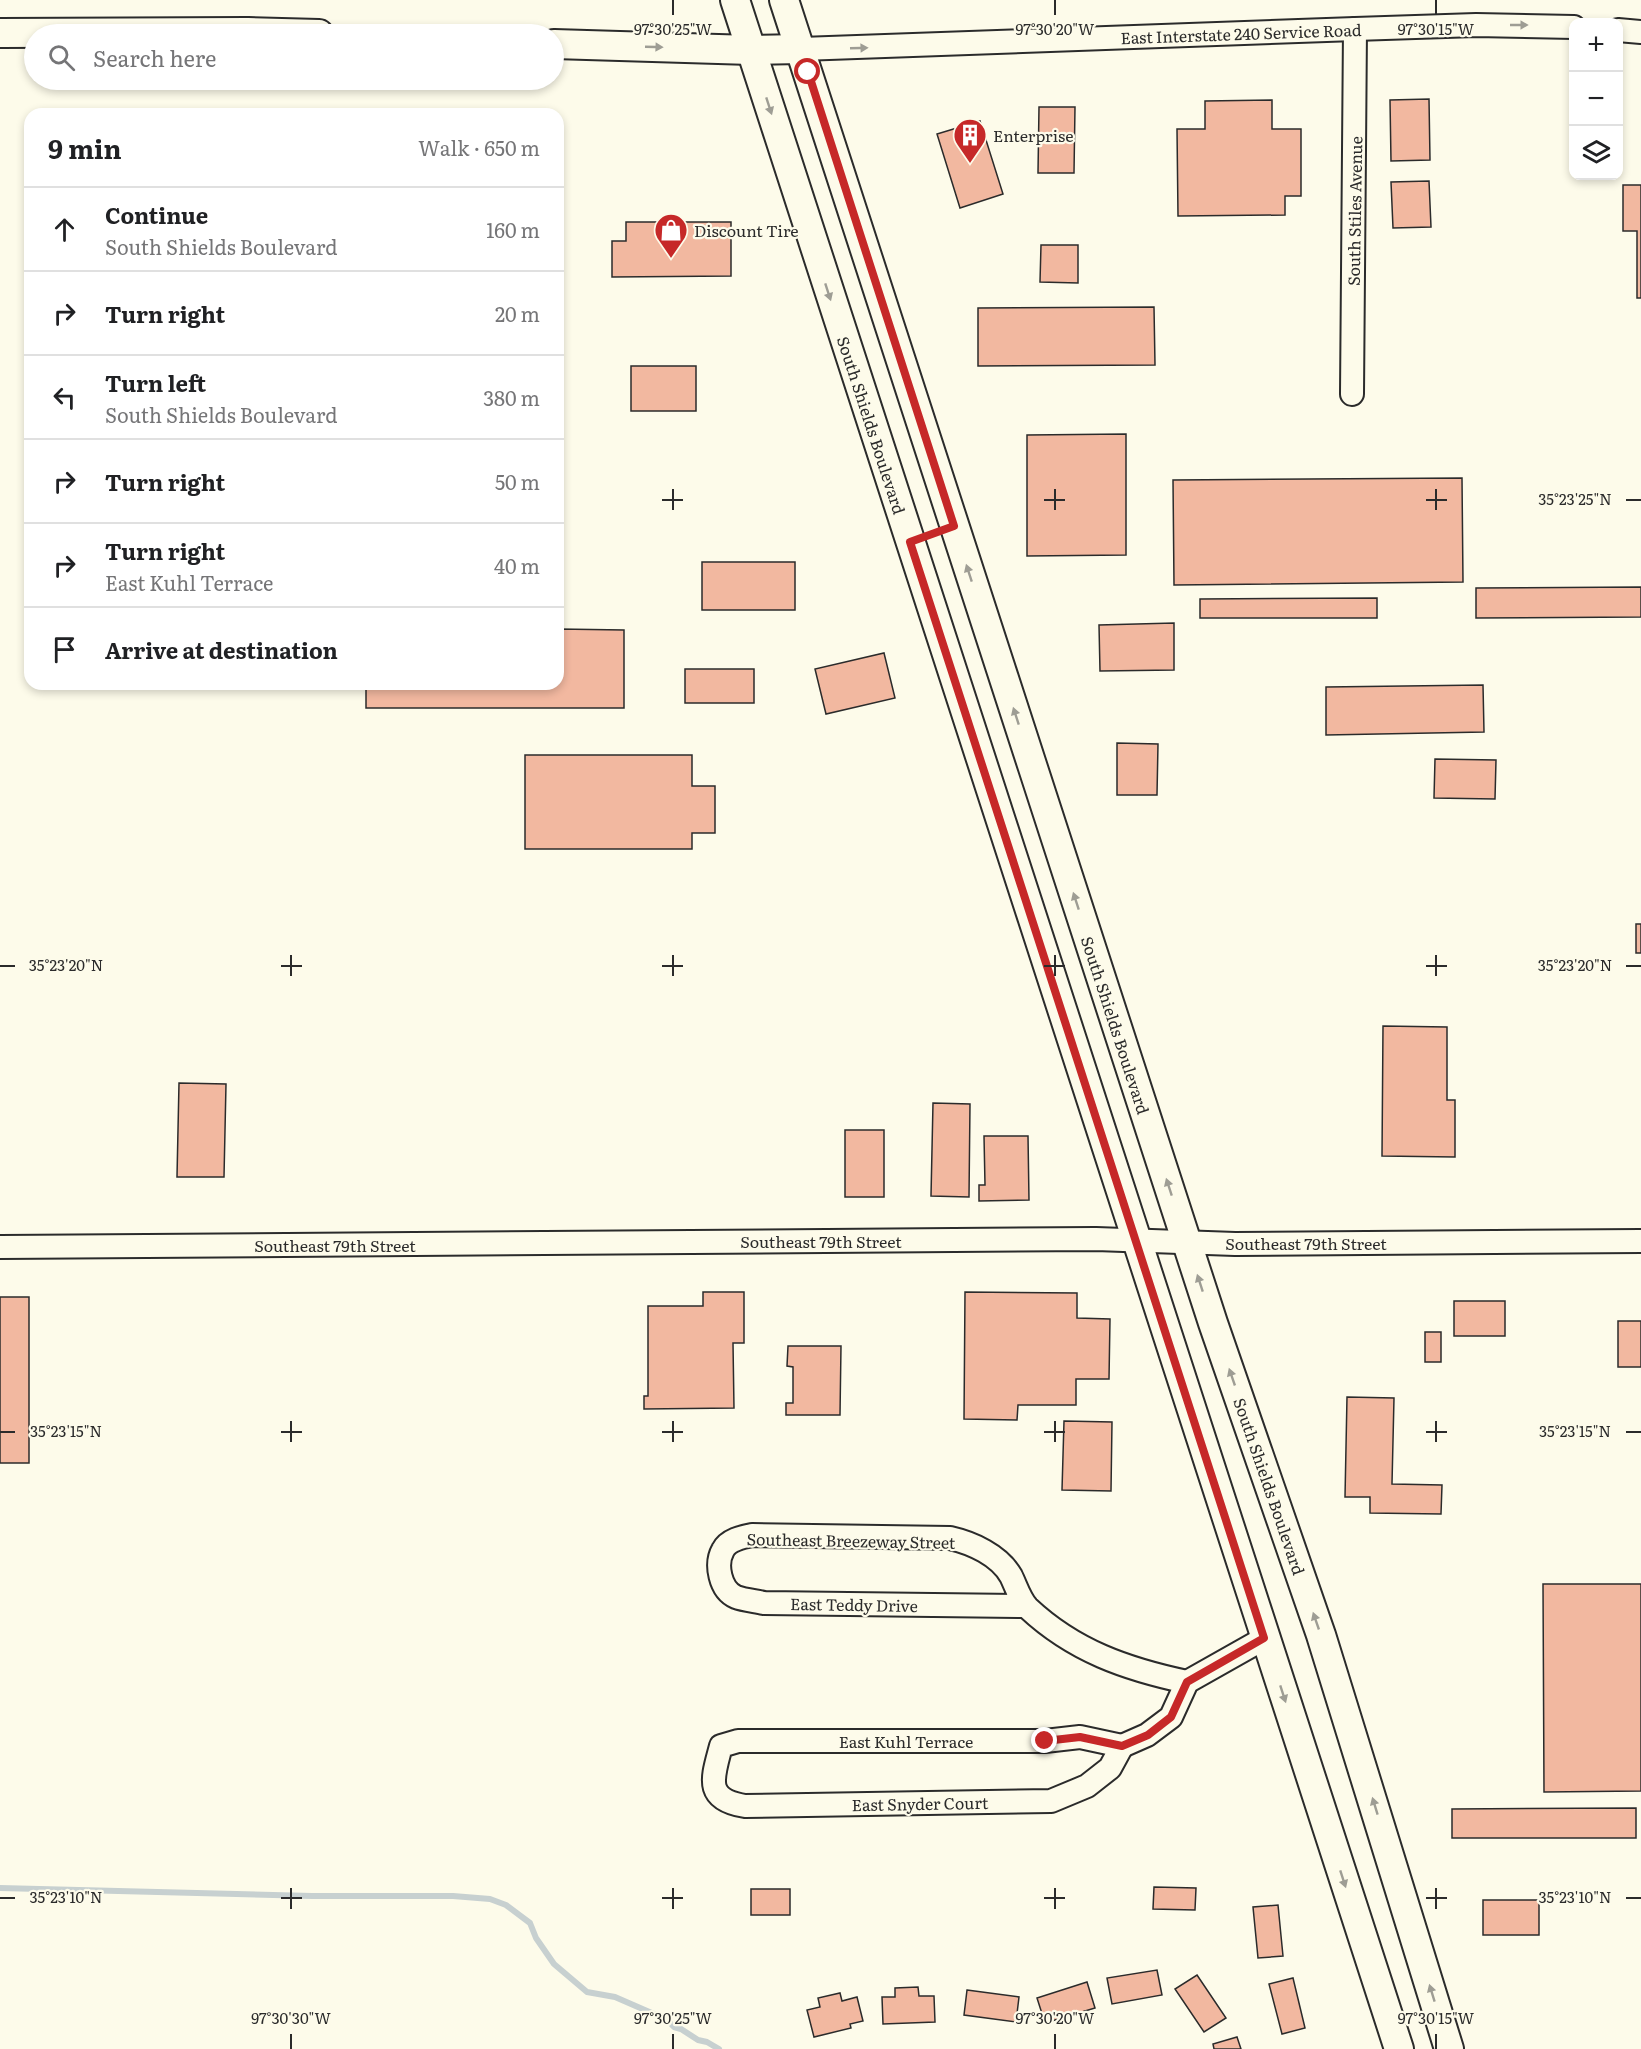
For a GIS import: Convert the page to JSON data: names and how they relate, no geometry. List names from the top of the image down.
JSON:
{
  "streets": {
    "main road": ["South Shields Boulevard"],
    "street": [
      "East Interstate 240 Service Road",
      "South Stiles Avenue",
      "Southeast 79th Street",
      "Southeast Breezeway Street",
      "East Teddy Drive",
      "East Kuhl Terrace",
      "East Snyder Court"
    ]
  },
  "crossings": [
    ["East Interstate 240 Service Road", "South Stiles Avenue"],
    ["East Interstate 240 Service Road", "South Shields Boulevard"],
    ["South Shields Boulevard", "Southeast 79th Street"],
    ["Southeast Breezeway Street", "East Teddy Drive"],
    ["East Kuhl Terrace", "East Snyder Court"]
  ],
  "one_way": ["East Interstate 240 Service Road"],
  "places": {
    "building": ["Enterprise"],
    "shop": ["Discount Tire"]
  },
  "page": {
    "map_buttons": ["+", "−"],
    "search": "Search here",
    "heading": ["9 min", "Walk · 650 m"],
    "list": [
      ["Continue", "South Shields Boulevard", "160 m"],
      ["Turn right", "20 m"],
      ["Turn left", "South Shields Boulevard", "380 m"],
      ["Turn right", "50 m"],
      ["Turn right", "East Kuhl Terrace", "40 m"],
      "Arrive at destination"
    ]
  },
  "coordinates": [
    "97°30'25\"W",
    "97°30'20\"W",
    "97°30'15\"W",
    "35°23'25\"N",
    "35°23'20\"N",
    "35°23'15\"N",
    "35°23'10\"N",
    "97°30'30\"W"
  ]
}
